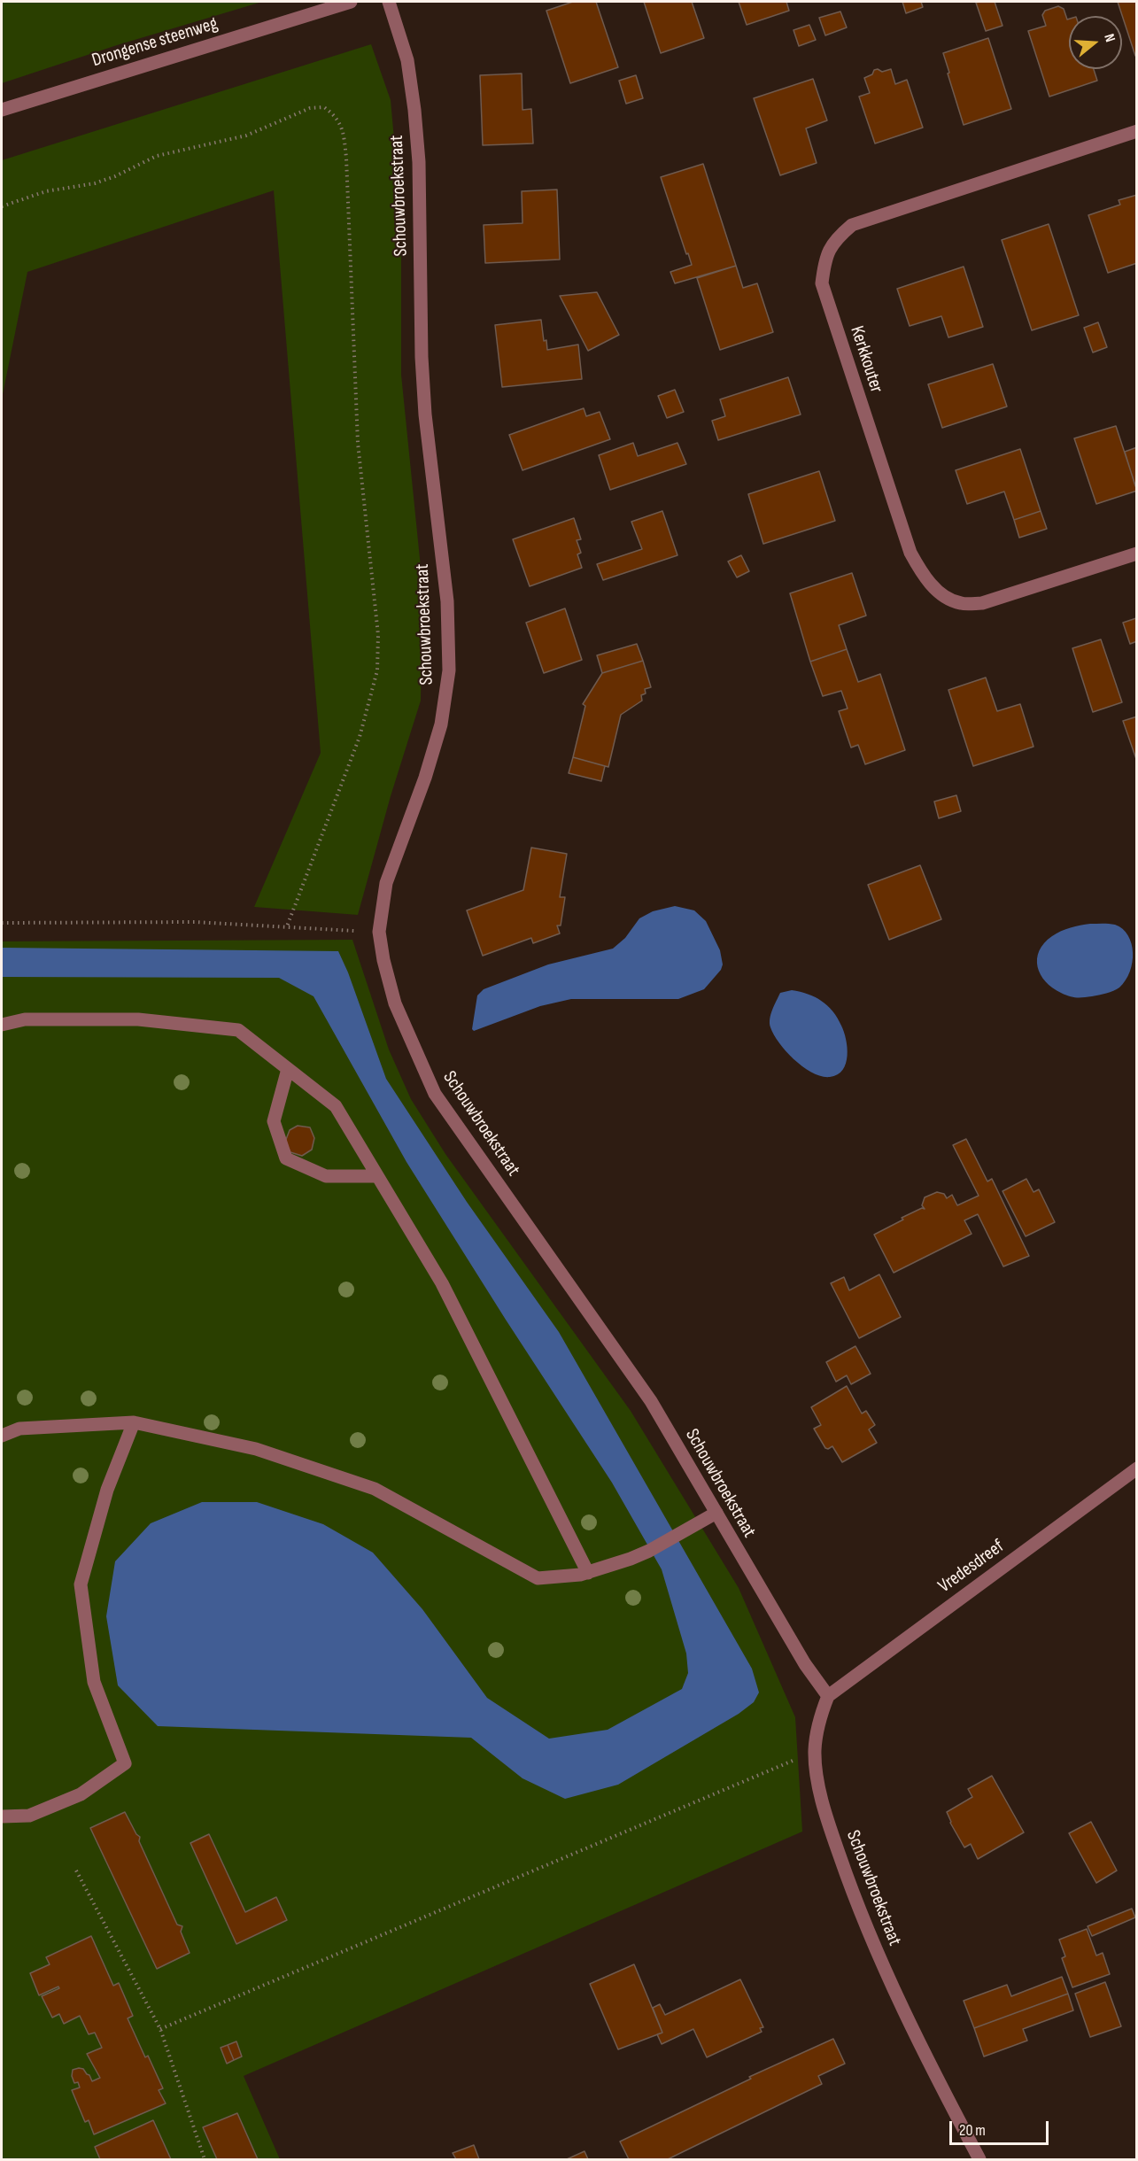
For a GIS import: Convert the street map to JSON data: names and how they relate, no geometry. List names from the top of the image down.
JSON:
{
  "streets": {
    "street": [
      "Drongense steenweg",
      "Schouwbroekstraat",
      "Kerkkouter",
      "Vredesdreef"
    ]
  },
  "crossings": [
    ["Schouwbroekstraat", "Vredesdreef"]
  ],
  "scale_bar": "20 m",
  "north": "right"
}
